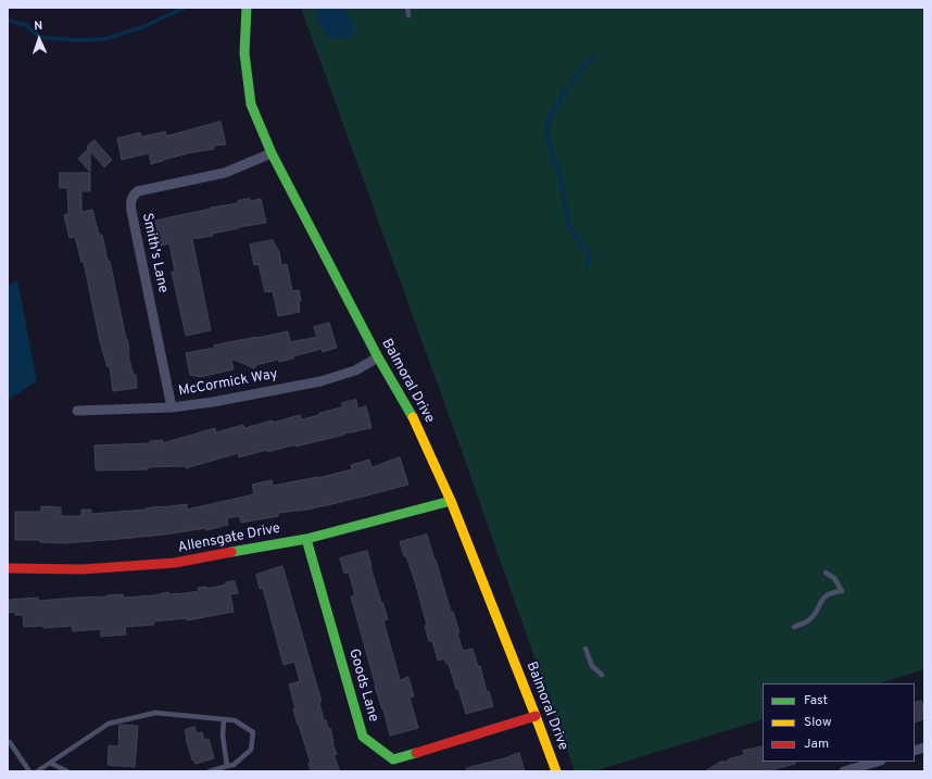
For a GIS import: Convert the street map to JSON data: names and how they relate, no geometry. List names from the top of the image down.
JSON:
{
  "streets": {
    "street": [
      "Smith's Lane",
      "Balmoral Drive",
      "McCormick Way",
      "Allensgate Drive",
      "Goods Lane"
    ]
  },
  "crossings": [
    ["Smith's Lane", "Balmoral Drive"],
    ["Smith's Lane", "McCormick Way"],
    ["Balmoral Drive", "McCormick Way"],
    ["Balmoral Drive", "Allensgate Drive"],
    ["Balmoral Drive", "Goods Lane"],
    ["Allensgate Drive", "Goods Lane"]
  ],
  "legend": ["Fast", "Slow", "Jam"],
  "north": "top"
}
